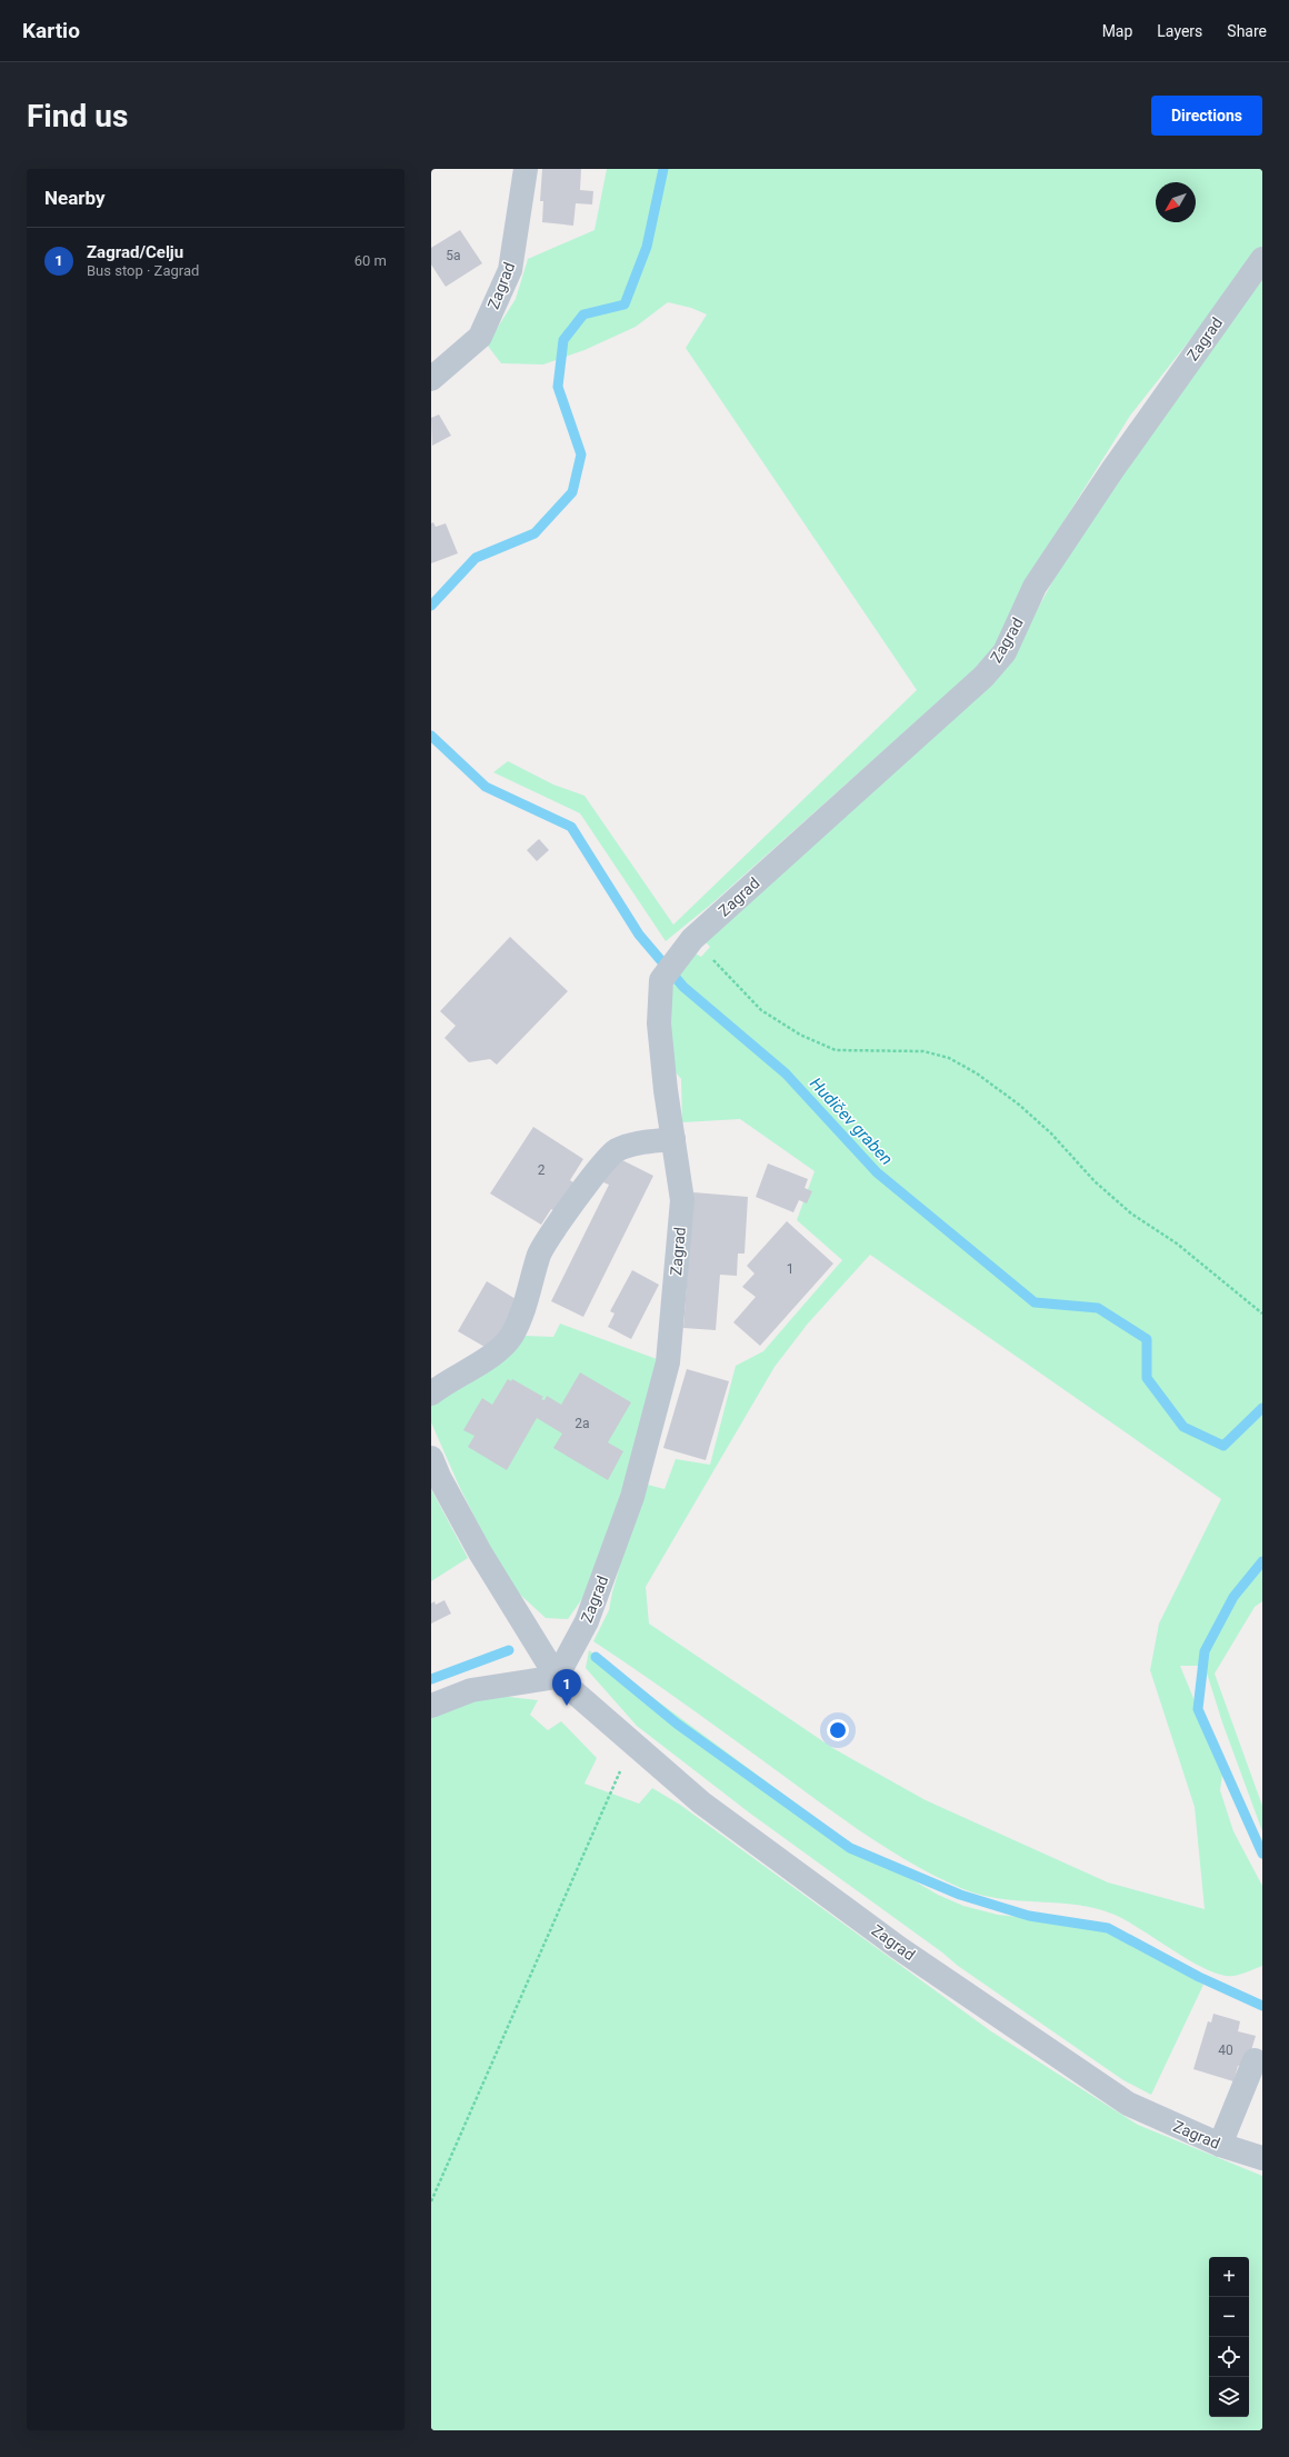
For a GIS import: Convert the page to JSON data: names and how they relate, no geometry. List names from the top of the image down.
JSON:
{
  "streets": {
    "street": ["Zagrad"]
  },
  "water": ["Hudičev graben"],
  "house_numbers": [
    "5a",
    "2",
    "1",
    "2a",
    "40"
  ],
  "north": "bottom left",
  "page": {
    "header": "Kartio",
    "nav": ["Map", "Layers", "Share"],
    "buttons": "Directions",
    "title": "Find us",
    "heading": "Nearby",
    "list": [
      {
        "mark": "1",
        "name": "Zagrad/Celju",
        "note": "Bus stop · Zagrad",
        "value": "60 m"
      }
    ],
    "pins": "1",
    "map_buttons": ["+", "−"]
  }
}
